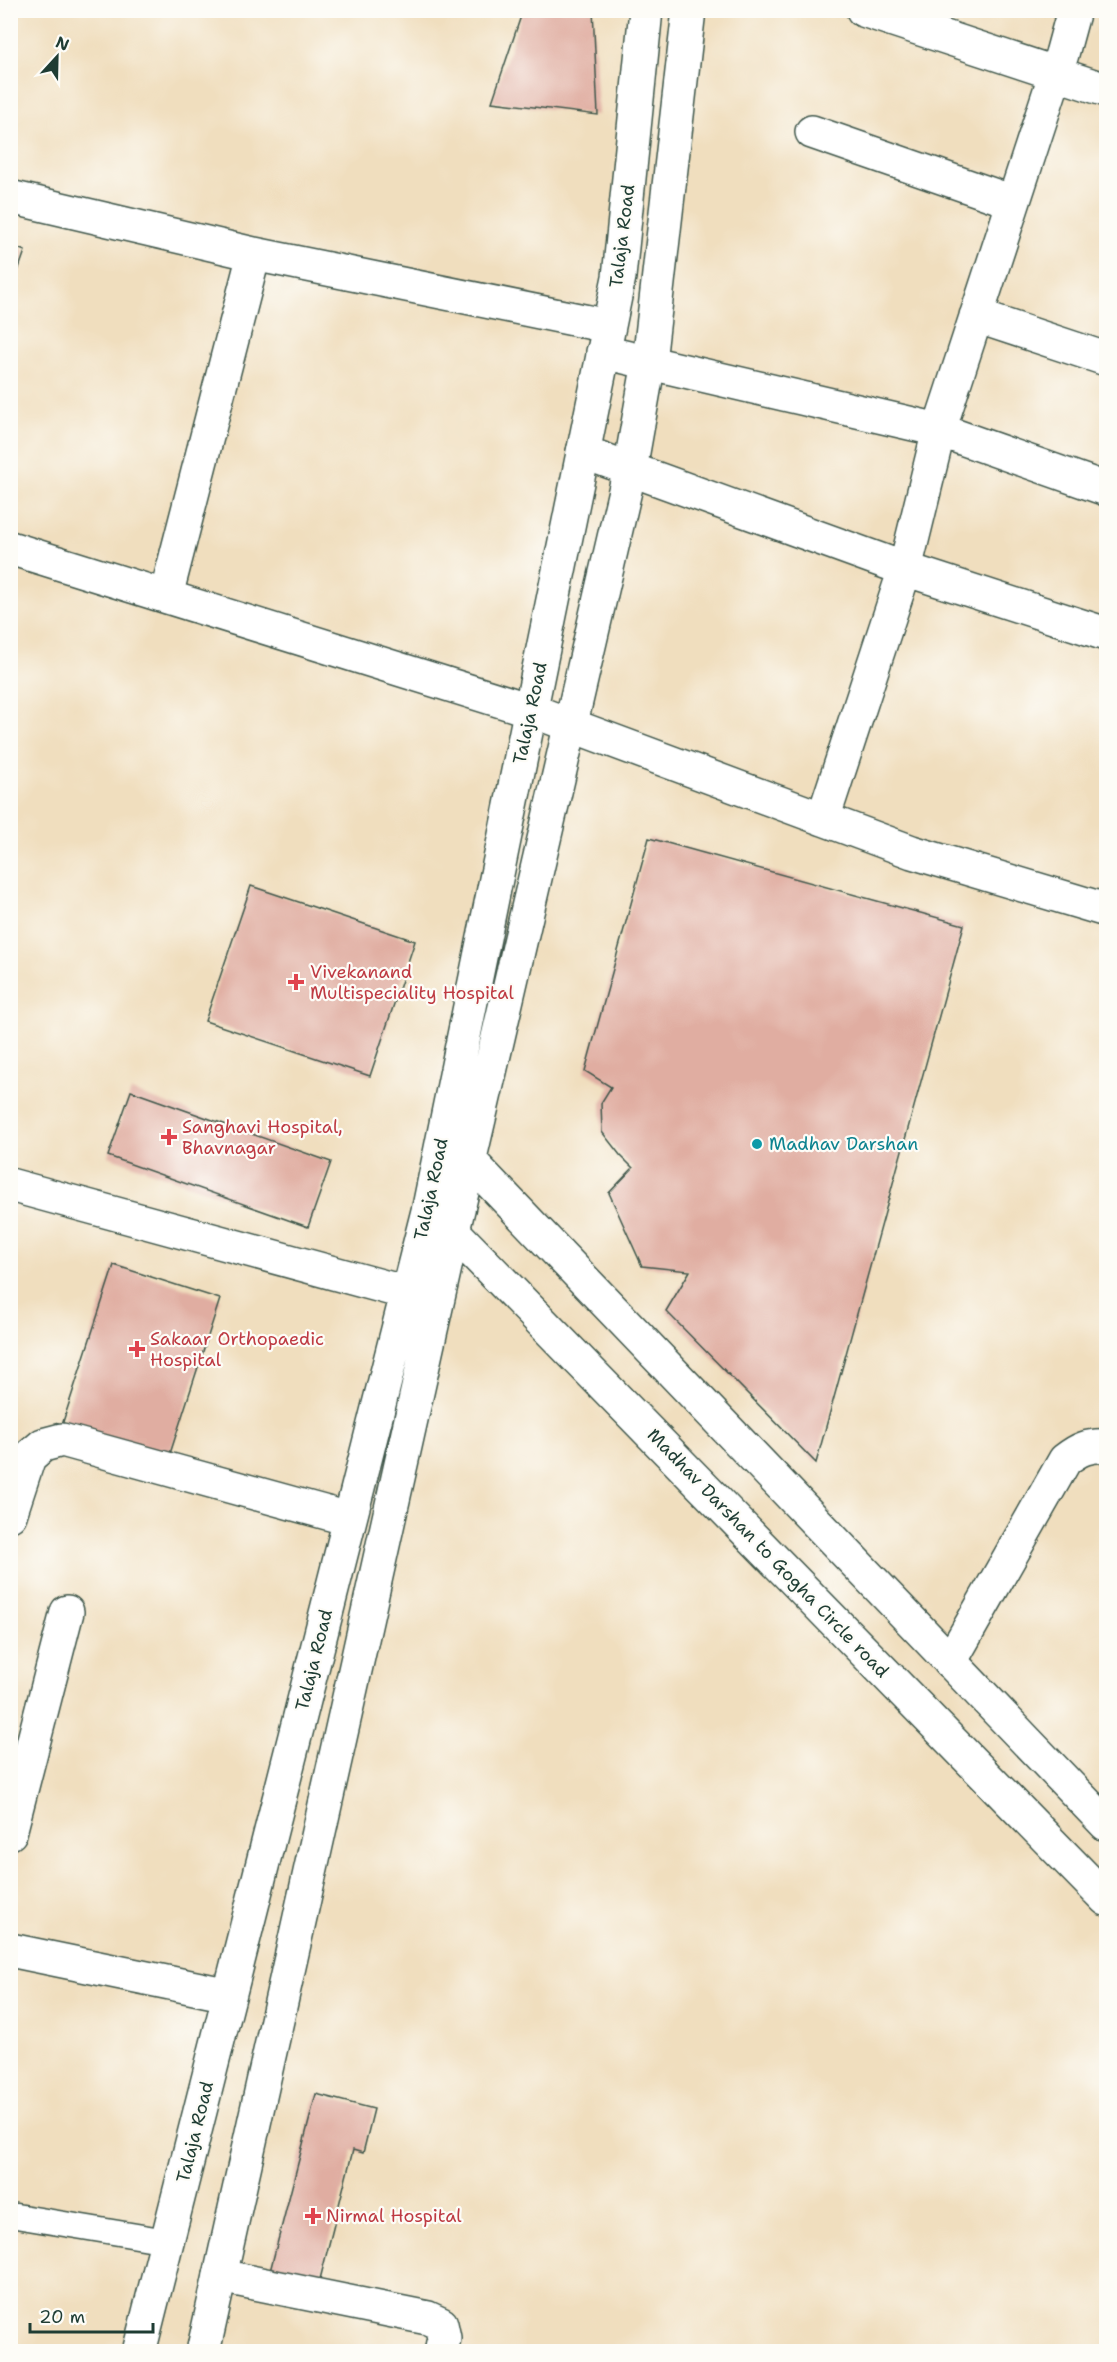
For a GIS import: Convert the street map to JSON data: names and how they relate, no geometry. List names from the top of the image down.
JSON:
{
  "streets": {
    "main road": ["Talaja Road", "Madhav Darshan to Gogha Circle road"]
  },
  "crossings": [
    ["Talaja Road", "Madhav Darshan to Gogha Circle road"]
  ],
  "places": {
    "health": [
      "Vivekanand Multispeciality Hospital",
      "Sanghavi Hospital, Bhavnagar",
      "Sakaar Orthopaedic Hospital",
      "Nirmal Hospital"
    ],
    "other": ["Madhav Darshan"]
  },
  "scale_bar": "20 m",
  "north": "top"
}
